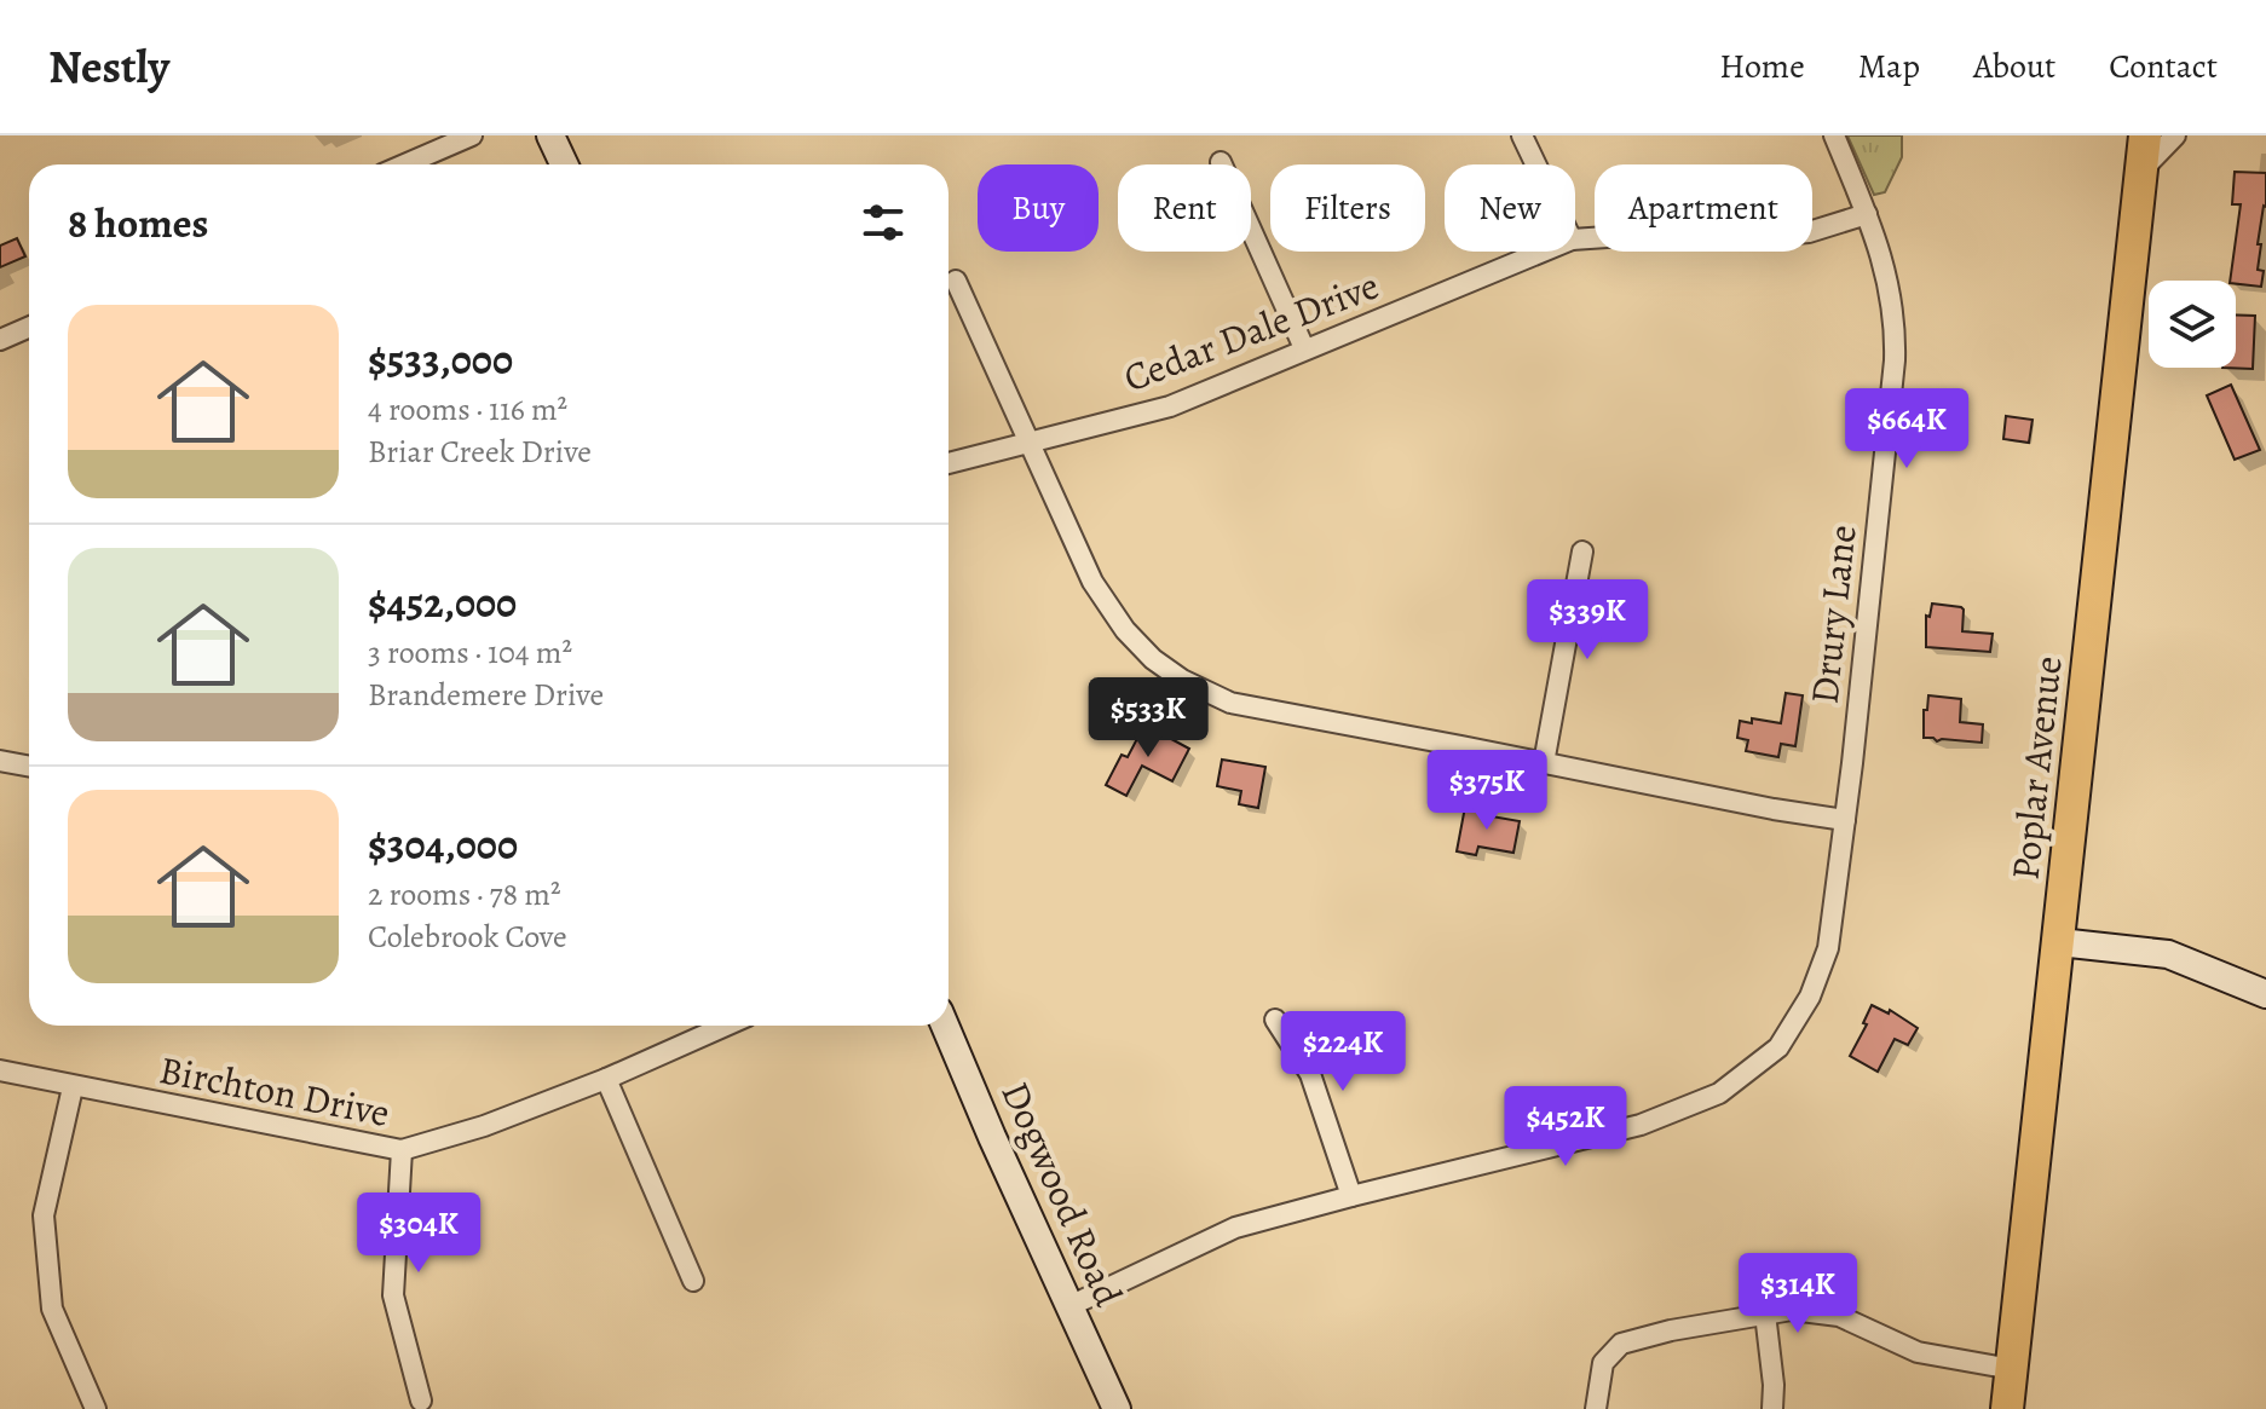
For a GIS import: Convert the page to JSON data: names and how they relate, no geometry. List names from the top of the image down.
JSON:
{
  "streets": {
    "main road": ["Poplar Avenue"],
    "street": [
      "Cedar Dale Drive",
      "Drury Lane",
      "Birchton Drive",
      "Dogwood Road"
    ]
  },
  "crossings": [
    ["Cedar Dale Drive", "Drury Lane"],
    ["Drury Lane", "Dogwood Road"]
  ],
  "page": {
    "header": "Nestly",
    "nav": [
      "Home",
      "Map",
      "About",
      "Contact"
    ],
    "chip": [
      "Buy",
      "Rent",
      "Filters",
      "New",
      "Apartment"
    ],
    "heading": "8 homes",
    "list": [
      {
        "name": "$533,000",
        "note": "4 rooms · 116 m² · Briar Creek Drive"
      },
      {
        "name": "$452,000",
        "note": "3 rooms · 104 m² · Brandemere Drive"
      },
      {
        "name": "$304,000",
        "note": "2 rooms · 78 m² · Colebrook Cove"
      }
    ],
    "price": [
      "$664K",
      "$339K",
      "$533K",
      "$375K",
      "$224K",
      "$452K",
      "$304K",
      "$314K"
    ]
  }
}
